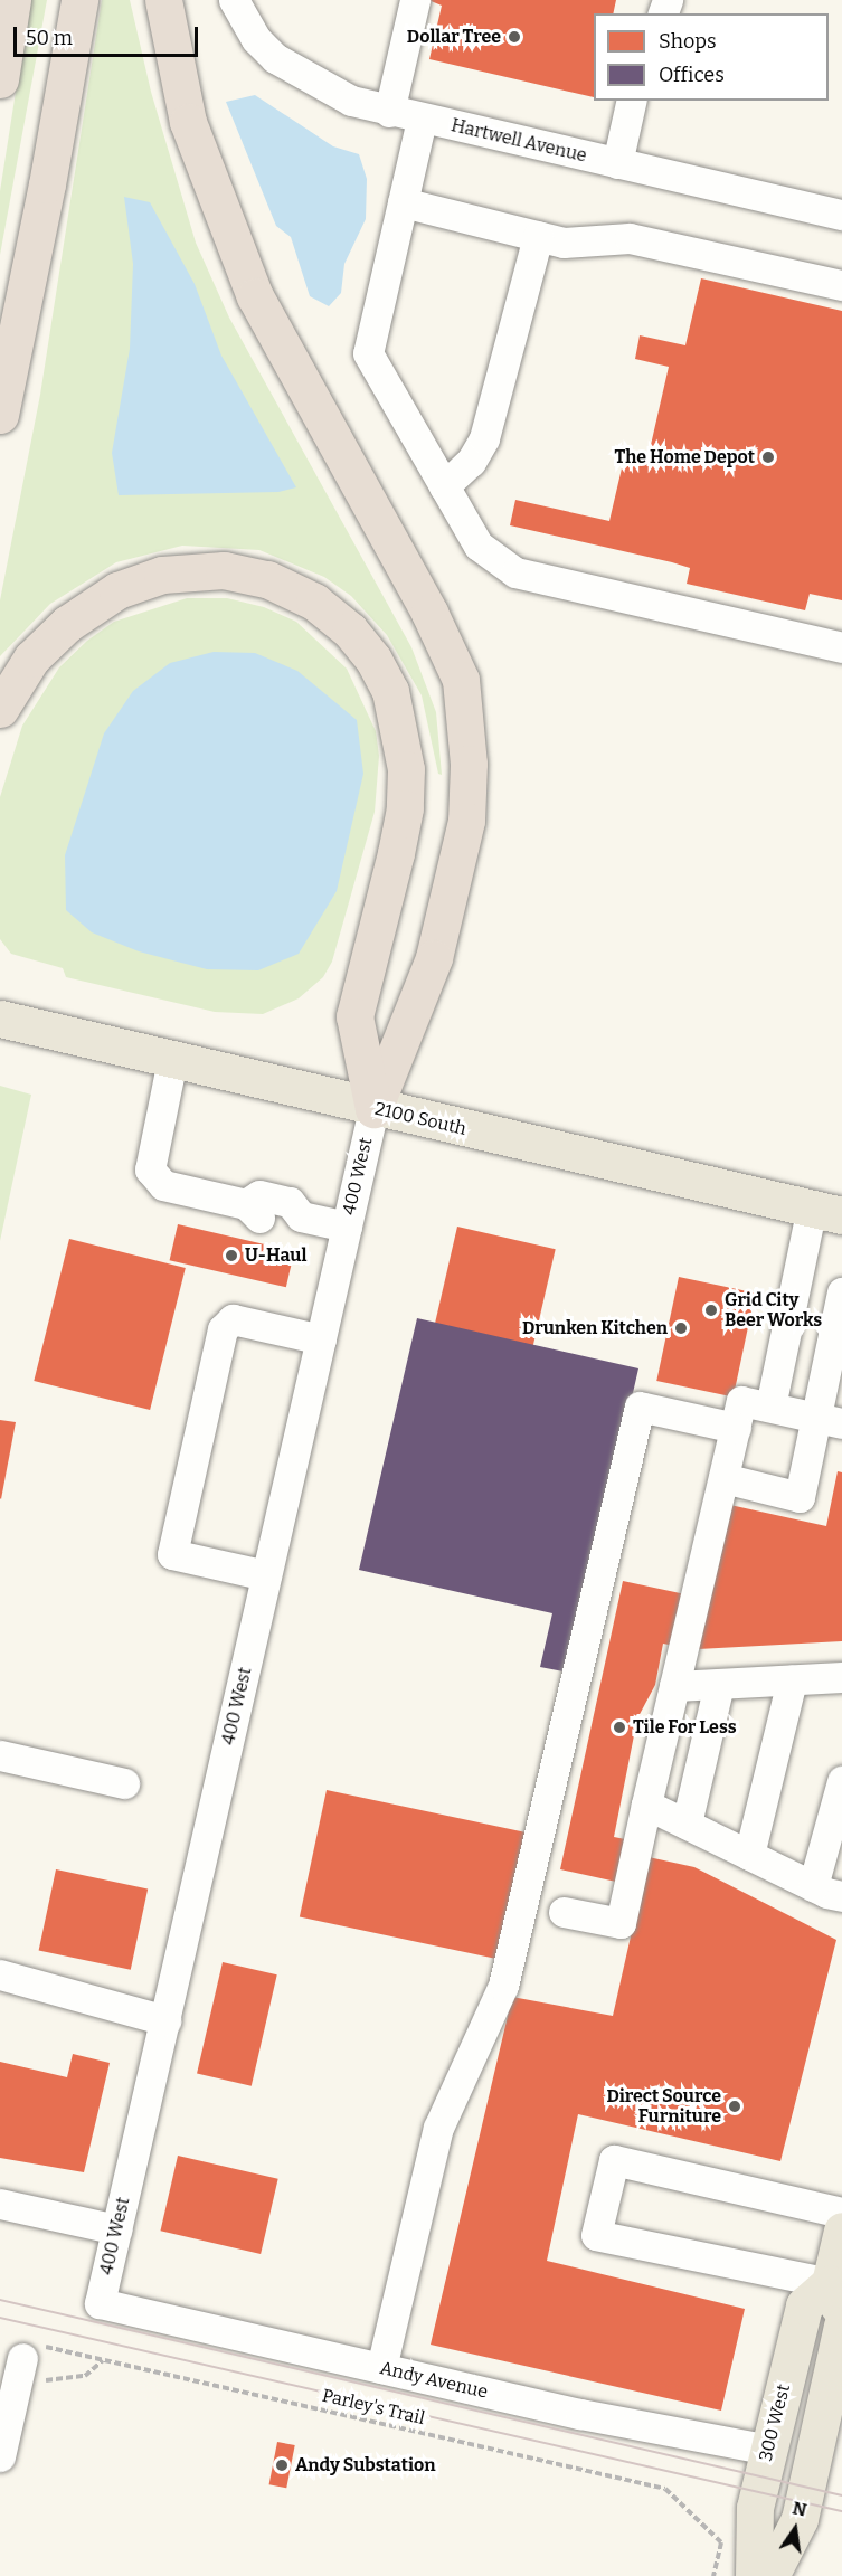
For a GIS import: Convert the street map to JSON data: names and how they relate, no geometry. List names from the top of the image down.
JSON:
{
  "streets": {
    "main road": ["2100 South", "300 West"],
    "street": ["Hartwell Avenue", "400 West", "Andy Avenue"],
    "path": ["Parley's Trail"]
  },
  "crossings": [
    ["2100 South", "400 West"],
    ["400 West", "Andy Avenue"],
    ["Andy Avenue", "300 West"]
  ],
  "places": [
    "Dollar Tree",
    "The Home Depot",
    "U-Haul",
    "Grid City Beer Works",
    "Drunken Kitchen",
    "Tile For Less",
    "Direct Source Furniture",
    "Andy Substation"
  ],
  "legend": ["Shops", "Offices"],
  "scale_bar": "50 m",
  "north": "top"
}
